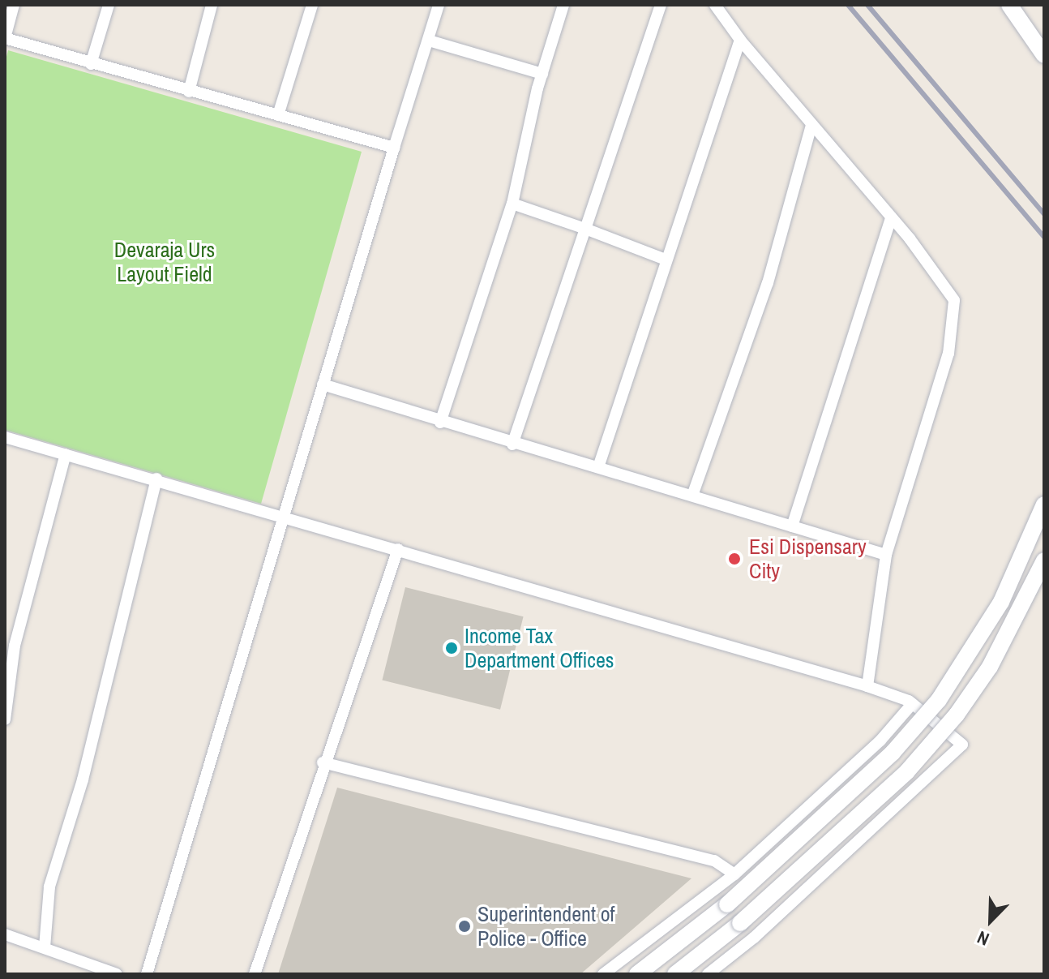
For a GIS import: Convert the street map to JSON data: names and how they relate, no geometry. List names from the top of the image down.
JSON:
{
  "parks": ["Devaraja Urs Layout Field"],
  "places": ["Esi Dispensary City", "Income Tax Department Offices", "Superintendent of Police - Office"],
  "north": "bottom left"
}
